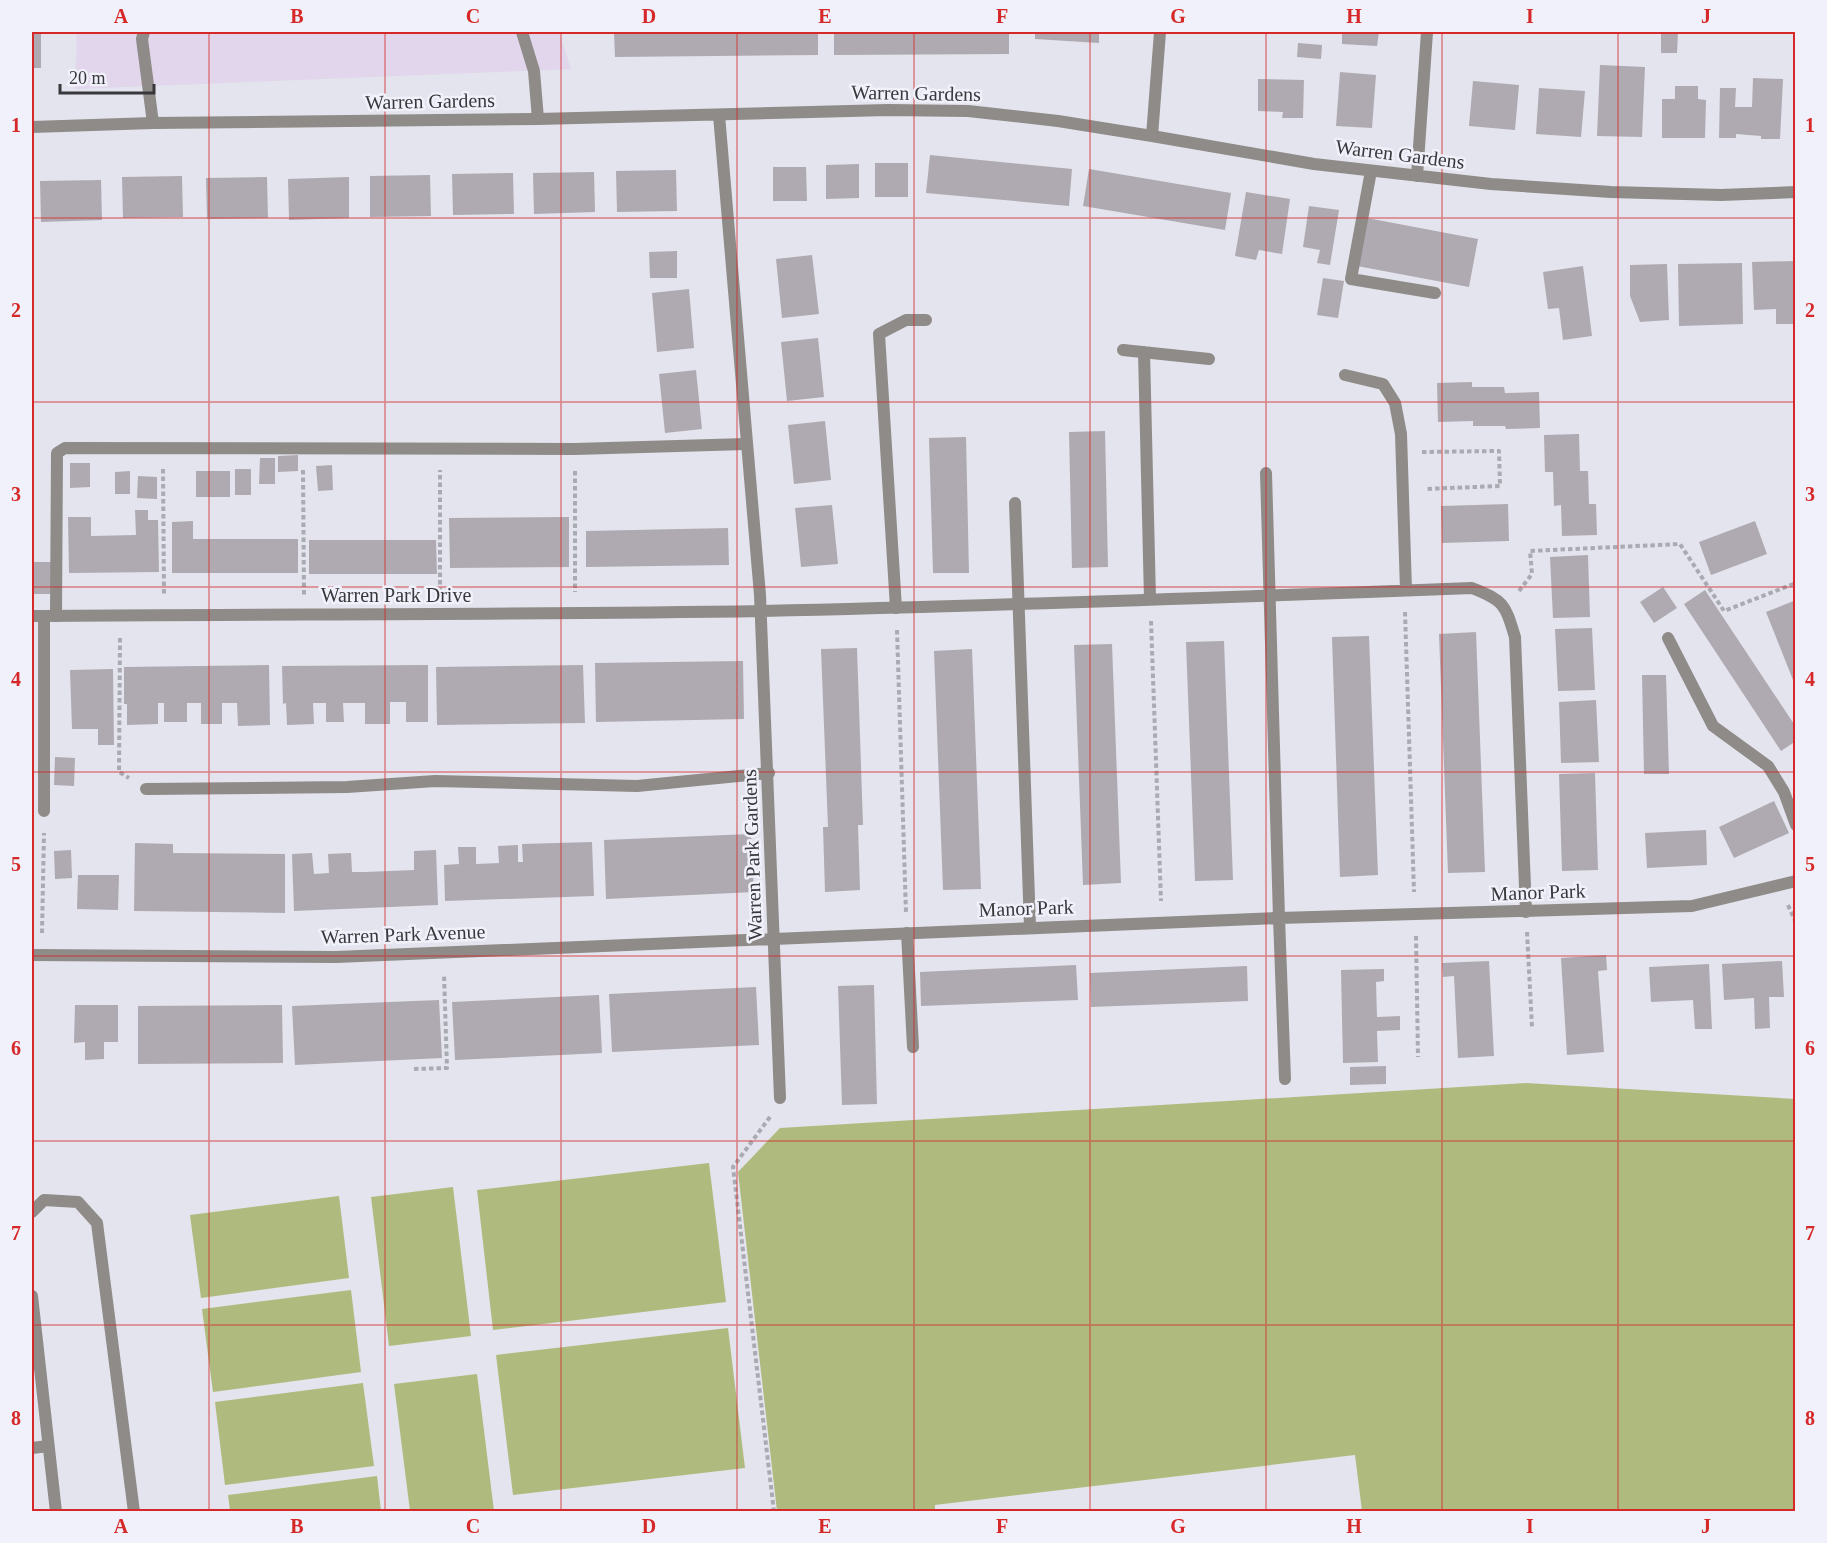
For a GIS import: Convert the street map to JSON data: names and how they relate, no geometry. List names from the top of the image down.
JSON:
{
  "streets": {
    "street": [
      "Warren Gardens",
      "Warren Park Drive",
      "Warren Park Gardens",
      "Manor Park",
      "Warren Park Avenue"
    ]
  },
  "crossings": [
    ["Warren Gardens", "Warren Park Gardens"],
    ["Warren Park Drive", "Warren Park Gardens"],
    ["Warren Park Gardens", "Manor Park"],
    ["Warren Park Gardens", "Warren Park Avenue"],
    ["Manor Park", "Warren Park Avenue"]
  ],
  "scale_bar": "20 m",
  "grid": {
    "columns": [
      "A",
      "B",
      "C",
      "D",
      "E",
      "F",
      "G",
      "H",
      "I",
      "J"
    ],
    "rows": [
      "1",
      "2",
      "3",
      "4",
      "5",
      "6",
      "7",
      "8"
    ]
  }
}
